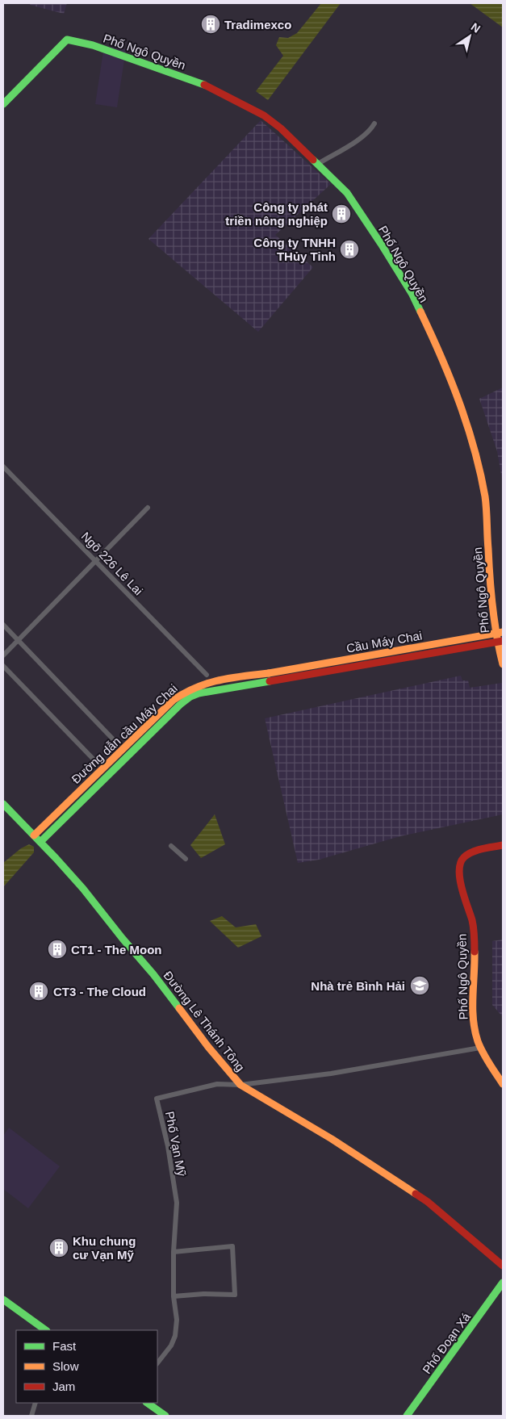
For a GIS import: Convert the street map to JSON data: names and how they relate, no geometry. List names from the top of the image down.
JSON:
{
  "streets": {
    "street": [
      "Phố Ngô Quyền",
      "Ngõ 226 Lê Lai",
      "Cầu Máy Chai",
      "Đường dẫn cầu Máy Chai",
      "Đường Lê Thánh Tông",
      "Phố Vạn Mỹ",
      "Phố Đoạn Xá"
    ]
  },
  "crossings": [
    ["Phố Ngô Quyền", "Phố Vạn Mỹ"],
    ["Cầu Máy Chai", "Đường dẫn cầu Máy Chai"],
    ["Đường dẫn cầu Máy Chai", "Đường Lê Thánh Tông"],
    ["Đường Lê Thánh Tông", "Phố Vạn Mỹ"]
  ],
  "places": {
    "building": [
      "Tradimexco",
      "Công ty phát triền nông nghiệp",
      "Công ty TNHH THủy Tinh",
      "CT1 - The Moon",
      "CT3 - The Cloud",
      "Khu chung cư Vạn Mỹ"
    ],
    "school or university": ["Nhà trẻ Bình Hải"]
  },
  "legend": ["Fast", "Slow", "Jam"],
  "north": "top right"
}
